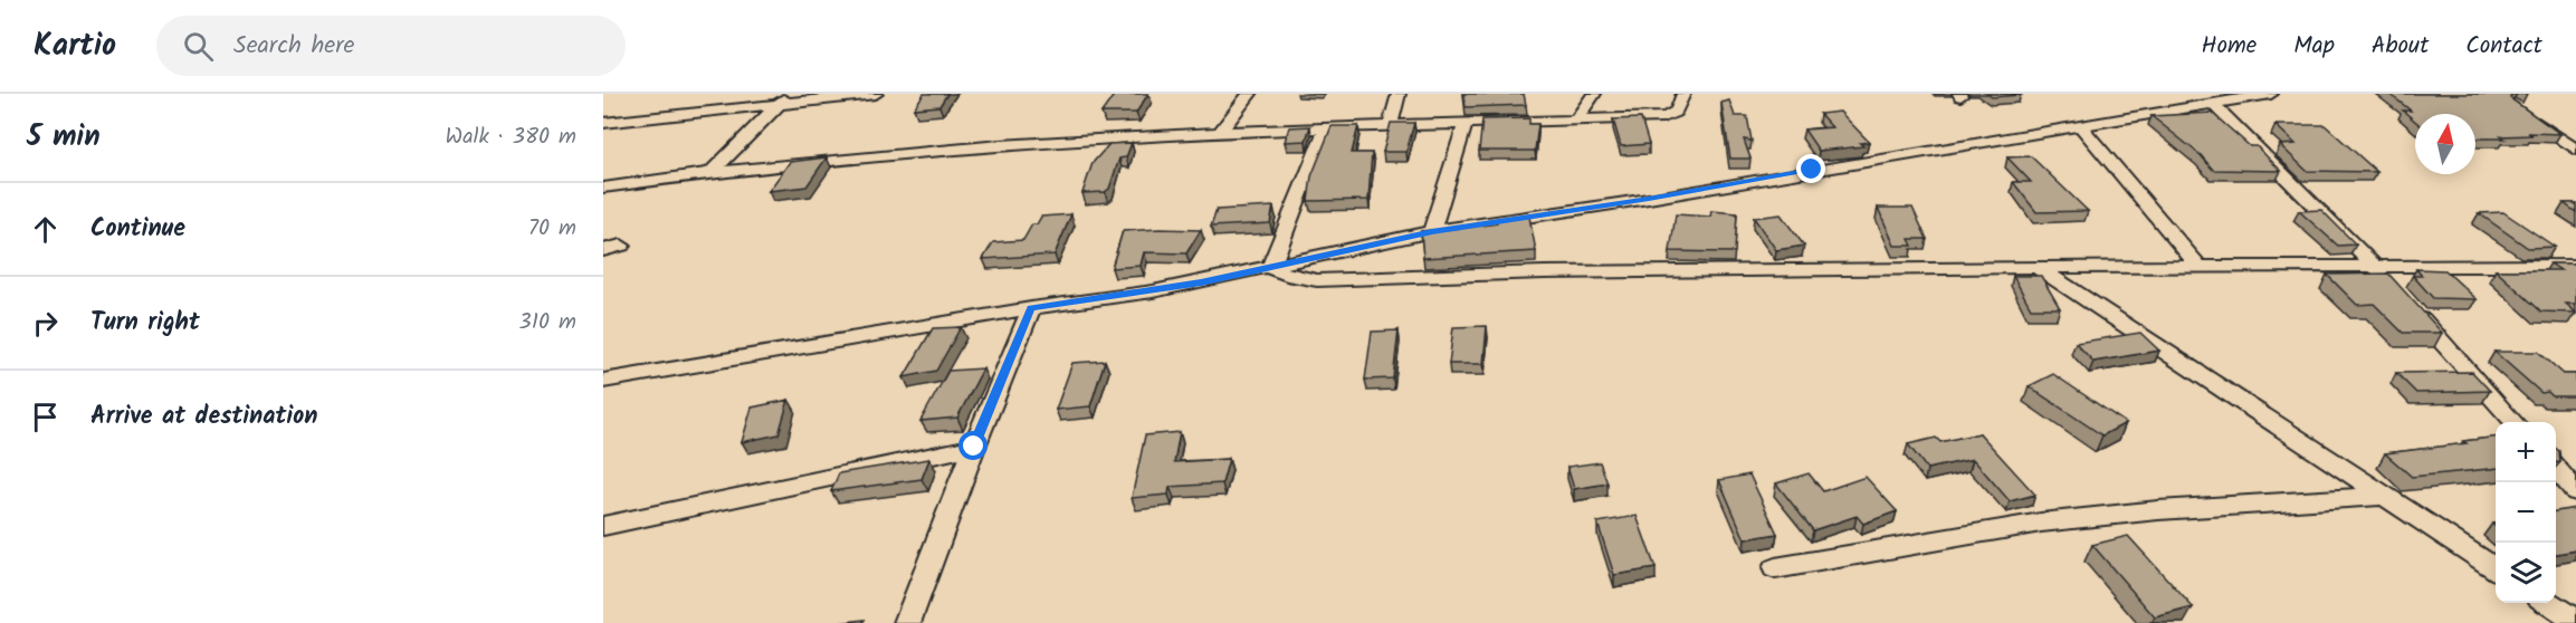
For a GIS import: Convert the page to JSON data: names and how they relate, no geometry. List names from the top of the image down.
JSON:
{
  "north": "top",
  "page": {
    "header": "Kartio",
    "search": "Search here",
    "nav": [
      "Home",
      "Map",
      "About",
      "Contact"
    ],
    "heading": ["5 min", "Walk · 380 m"],
    "list": [
      ["Continue", "70 m"],
      ["Turn right", "310 m"],
      "Arrive at destination"
    ],
    "map_buttons": ["+", "−"]
  }
}
